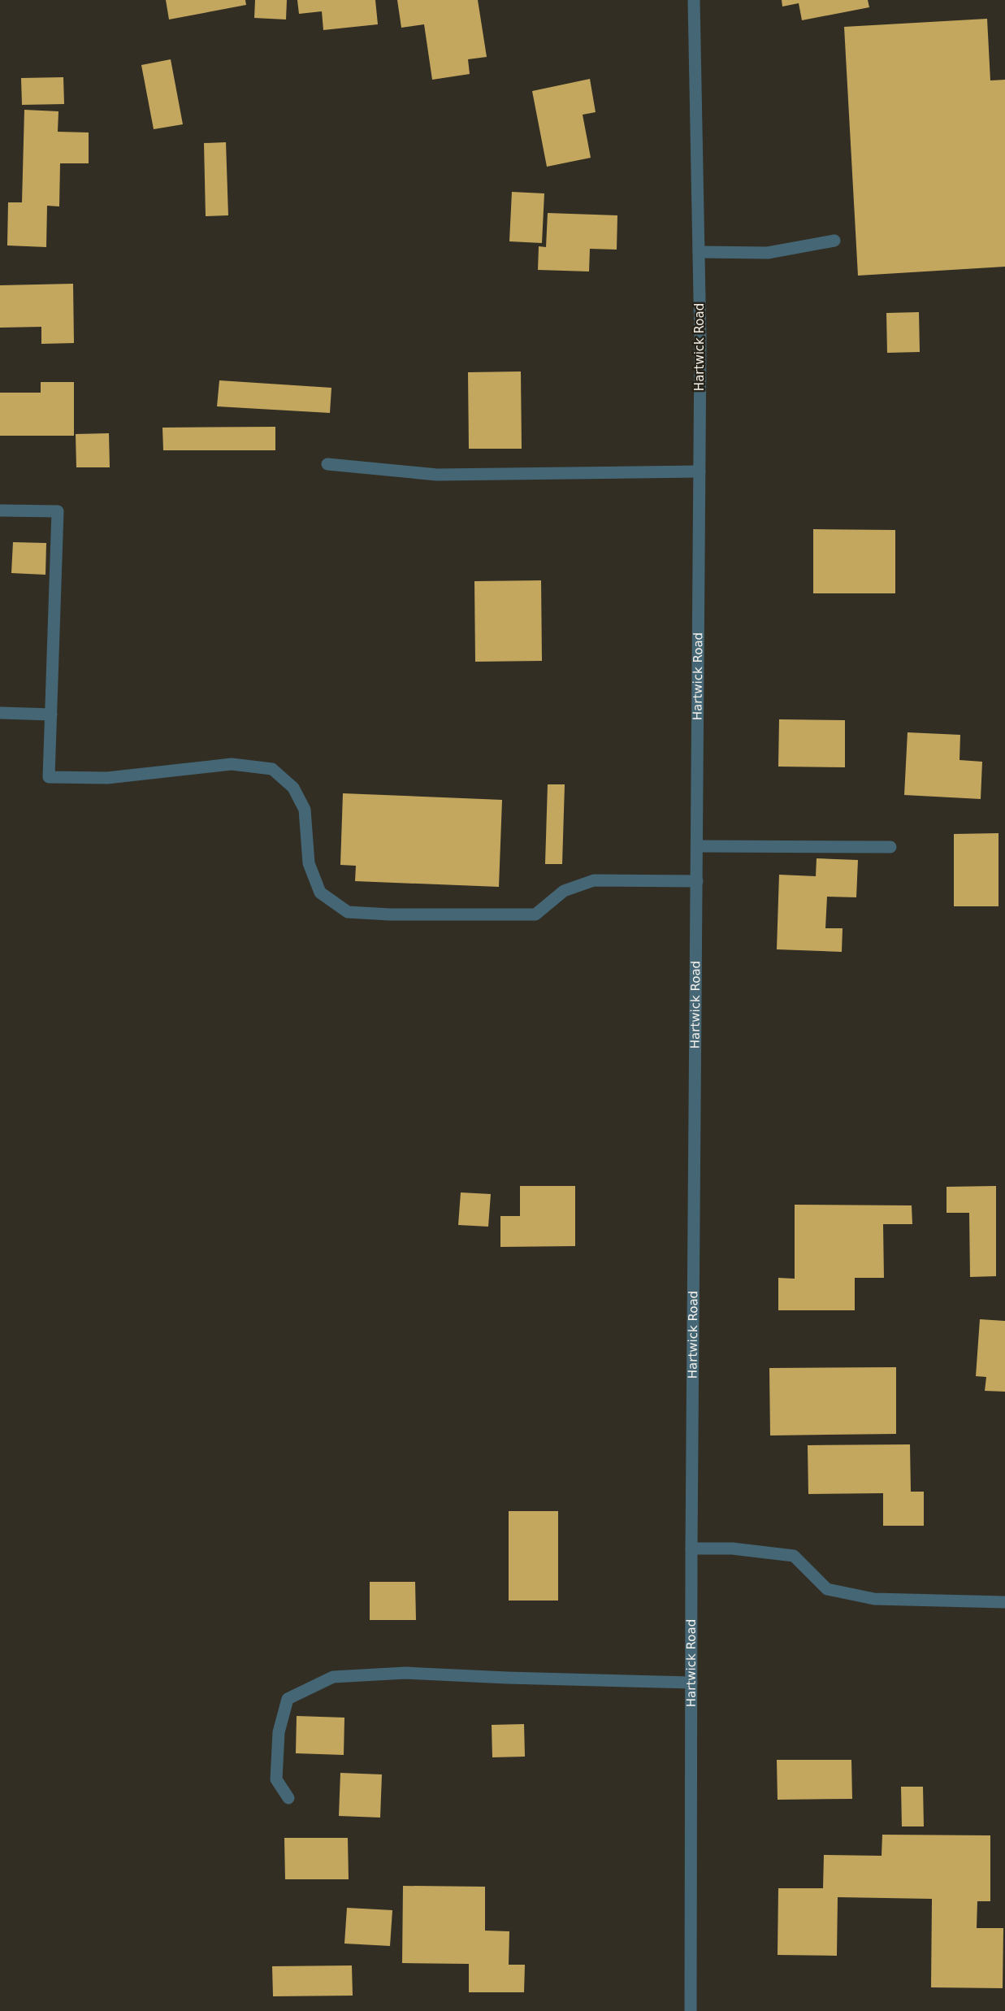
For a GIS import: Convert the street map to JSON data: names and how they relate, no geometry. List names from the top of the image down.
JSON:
{
  "streets": {
    "street": ["Hartwick Road"]
  }
}
